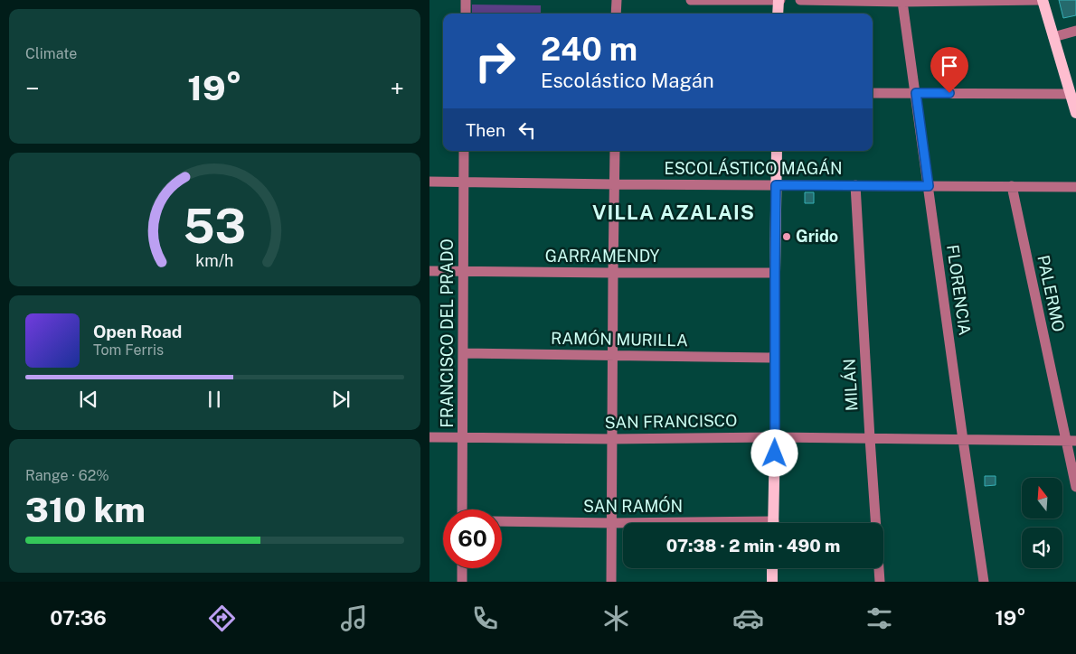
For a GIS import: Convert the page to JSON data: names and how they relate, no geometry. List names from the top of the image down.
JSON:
{
  "streets": {
    "street": [
      "ESCOLÁSTICO MAGÁN",
      "GARRAMENDY",
      "FLORENCIA",
      "PALERMO",
      "FRANCISCO DEL PRADO",
      "RAMÓN MURILLA",
      "MILÁN",
      "SAN FRANCISCO",
      "SAN RAMÓN"
    ]
  },
  "crossings": [
    ["ESCOLÁSTICO MAGÁN", "FLORENCIA"],
    ["ESCOLÁSTICO MAGÁN", "PALERMO"],
    ["ESCOLÁSTICO MAGÁN", "FRANCISCO DEL PRADO"],
    ["ESCOLÁSTICO MAGÁN", "MILÁN"],
    ["GARRAMENDY", "FRANCISCO DEL PRADO"],
    ["FLORENCIA", "SAN FRANCISCO"],
    ["PALERMO", "SAN FRANCISCO"],
    ["FRANCISCO DEL PRADO", "RAMÓN MURILLA"],
    ["FRANCISCO DEL PRADO", "SAN FRANCISCO"],
    ["MILÁN", "SAN FRANCISCO"]
  ],
  "districts": ["VILLA AZALAIS"],
  "places": ["Grido"],
  "north": "top",
  "page": {
    "tile": [
      "Climate",
      ["Range · 62%", "310 km"]
    ],
    "turn": ["240 m", "Escolástico Magán"],
    "heat": ["−", "19°", "+"],
    "then": "Then",
    "song": ["Open Road", "Tom Ferris"],
    "limit": "60",
    "trip": "07:38 · 2 min · 490 m",
    "tabs": ["07:36", "19°"],
    "gauge": ["53", "km/h"]
  }
}
